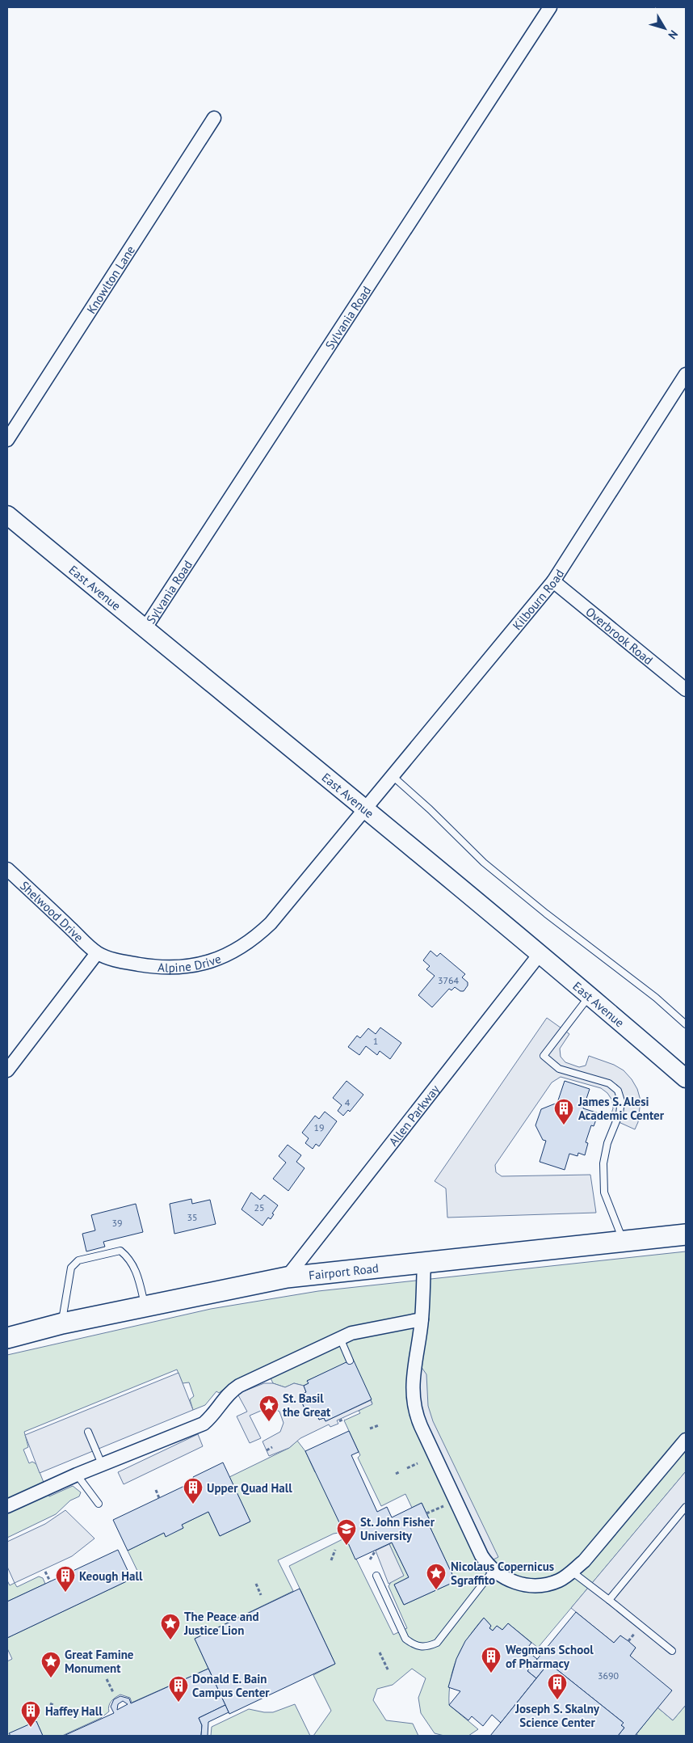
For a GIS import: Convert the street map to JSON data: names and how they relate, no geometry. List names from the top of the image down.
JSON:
{
  "streets": {
    "main road": ["East Avenue", "Fairport Road"],
    "street": [
      "Knowlton Lane",
      "Sylvania Road",
      "Kilbourn Road",
      "Overbrook Road",
      "Shelwood Drive",
      "Alpine Drive",
      "Allen Parkway"
    ]
  },
  "crossings": [
    ["Sylvania Road", "East Avenue"],
    ["East Avenue", "Kilbourn Road"],
    ["East Avenue", "Alpine Drive"],
    ["East Avenue", "Allen Parkway"],
    ["Kilbourn Road", "Overbrook Road"],
    ["Kilbourn Road", "Alpine Drive"],
    ["Shelwood Drive", "Alpine Drive"],
    ["Allen Parkway", "Fairport Road"]
  ],
  "places": {
    "building": [
      "James S. Alesi Academic Center",
      "Upper Quad Hall",
      "Keough Hall",
      "Wegmans School of Pharmacy",
      "Joseph S. Skalny Science Center",
      "Donald E. Bain Campus Center",
      "Haffey Hall"
    ],
    "place": [
      "St. Basil the Great",
      "Nicolaus Copernicus Sgraffito",
      "The Peace and Justice Lion",
      "Great Famine Monument"
    ],
    "school or university": ["St. John Fisher University"]
  },
  "house_numbers": [
    "3764",
    "1",
    "4",
    "19",
    "25",
    "35",
    "39",
    "3690"
  ],
  "north": "bottom right"
}
